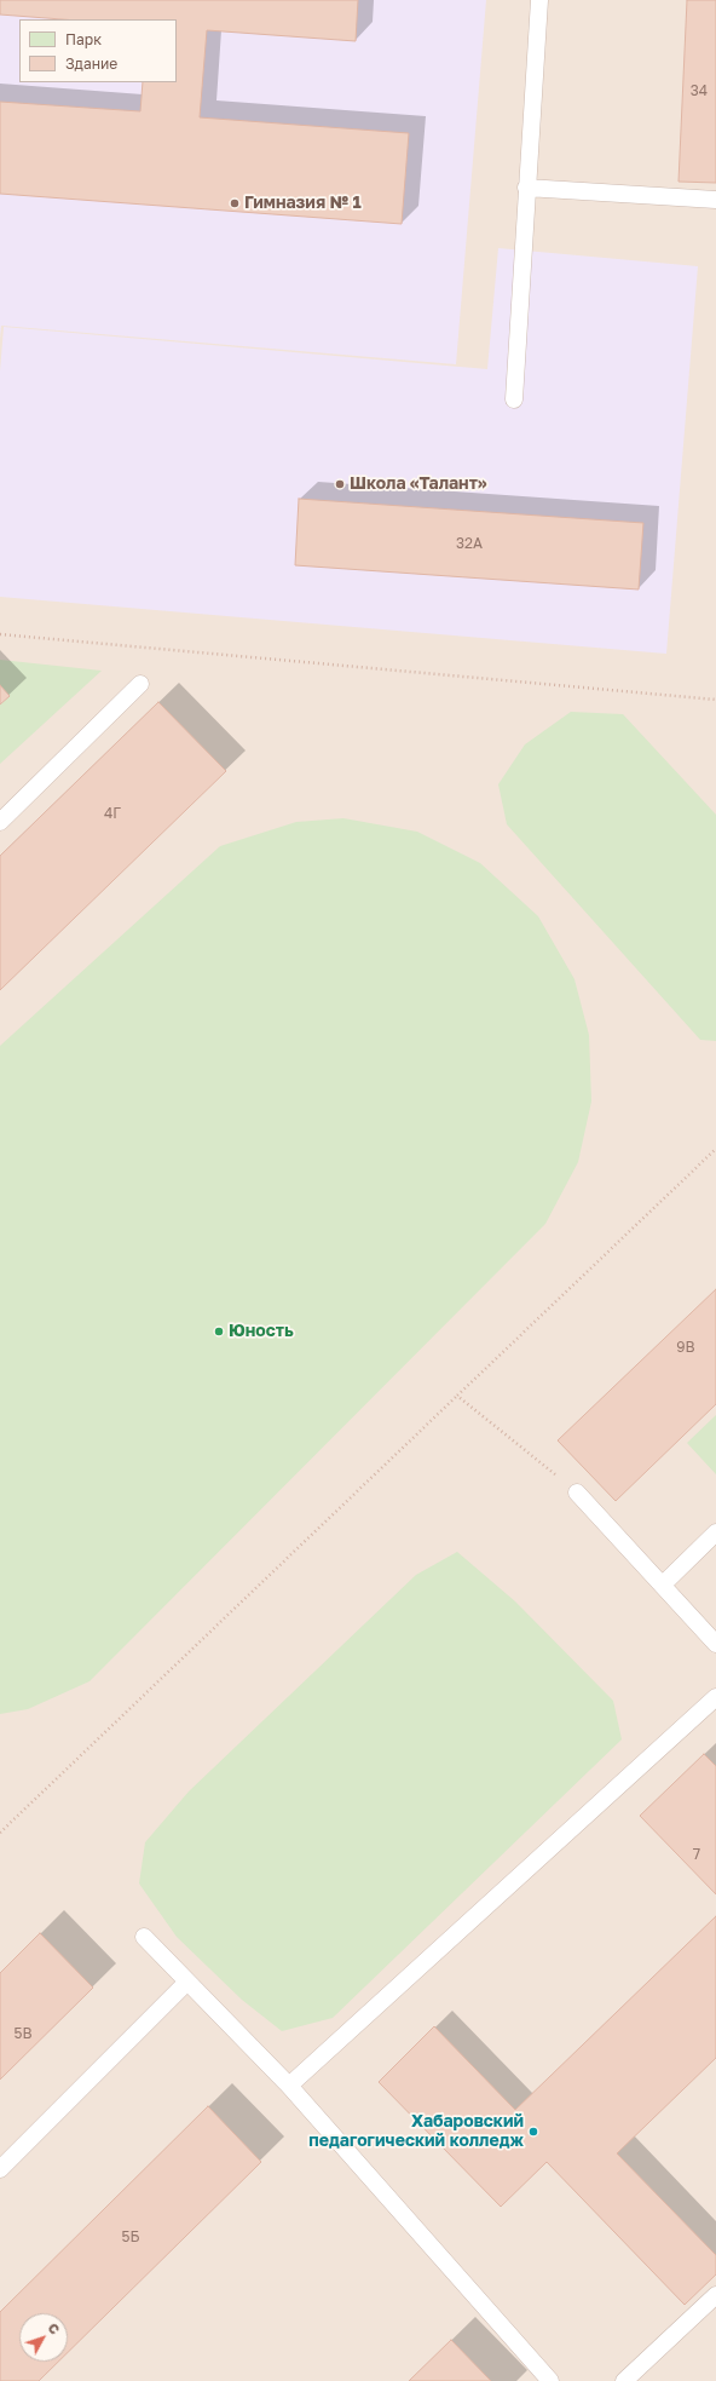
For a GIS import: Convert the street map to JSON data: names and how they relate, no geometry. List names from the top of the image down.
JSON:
{
  "places": [
    "Гимназия № 1",
    "Школа «Талант»",
    "Юность",
    "Хабаровский педагогический колледж"
  ],
  "house_numbers": [
    "34",
    "32А",
    "4Г",
    "9В",
    "7",
    "5В",
    "5Б"
  ],
  "legend": ["Парк", "Здание"],
  "north": "top right"
}
